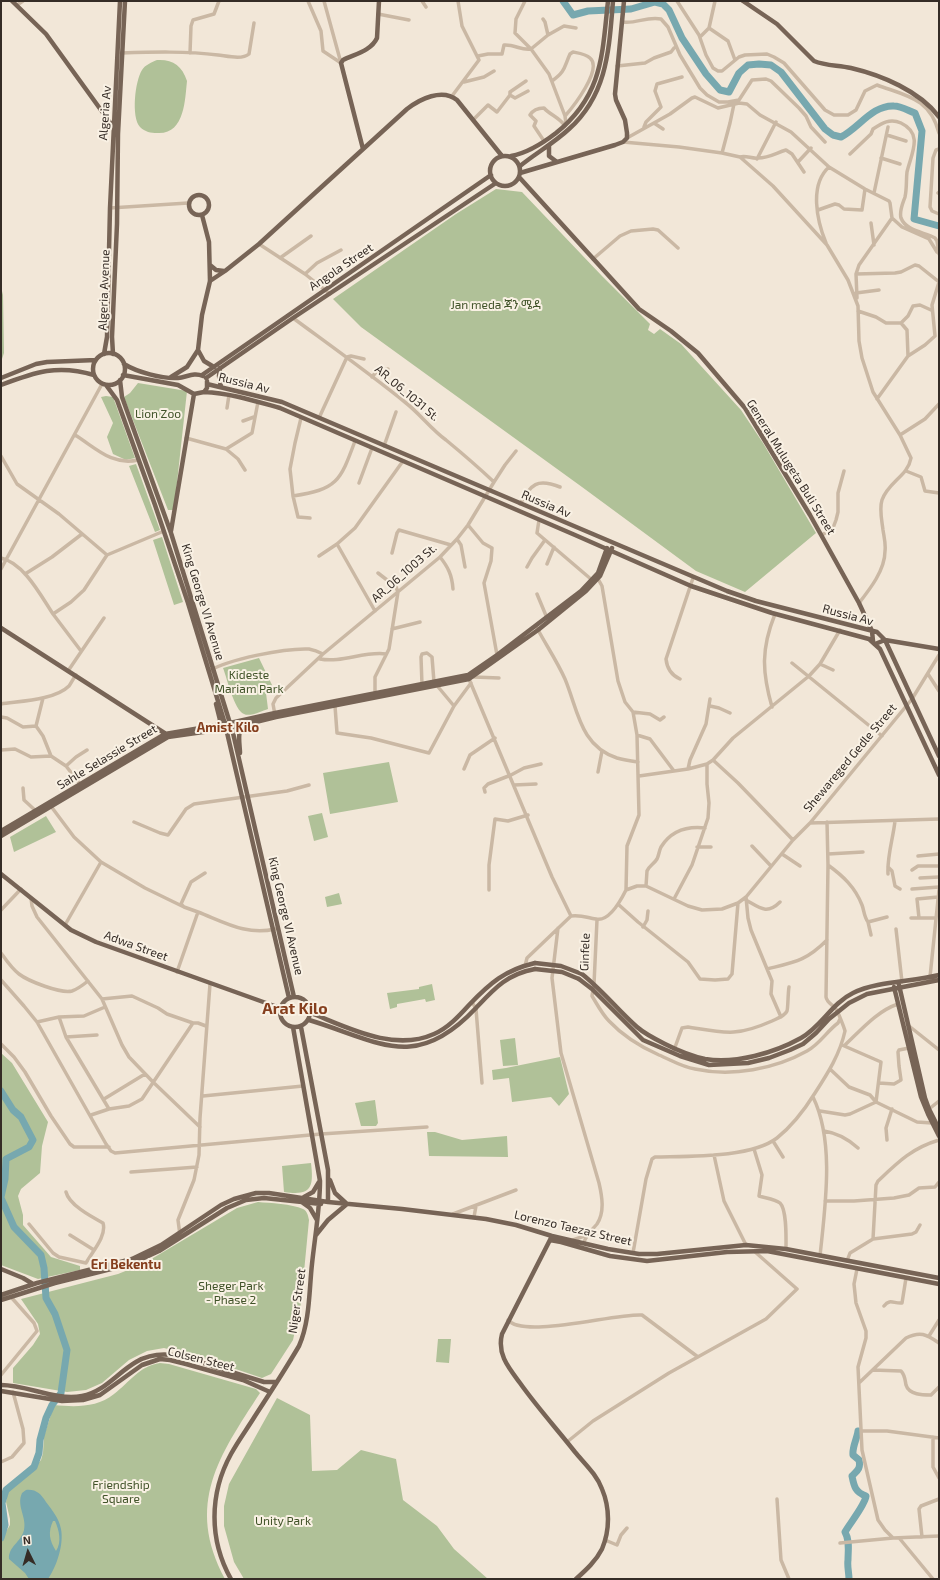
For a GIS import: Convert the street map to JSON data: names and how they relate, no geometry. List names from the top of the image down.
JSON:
{
  "streets": {
    "main road": [
      "Algeria Av",
      "Angola Street",
      "Algeria Avenue",
      "Russia Av",
      "General Mulugeta Buli Street",
      "King George VI Avenue",
      "Sahle Selassie Street",
      "Shewareged Gedle Street",
      "Adwa Street",
      "Lorenzo Taezaz Street",
      "Niger Street",
      "Colsen Steet"
    ],
    "street": ["AR_06_1031 St.", "AR_06_1003 St.", "Ginfele"]
  },
  "crossings": [
    ["Algeria Av", "Algeria Avenue"],
    ["Angola Street", "General Mulugeta Buli Street"],
    ["Algeria Avenue", "King George VI Avenue"],
    ["Russia Av", "General Mulugeta Buli Street"],
    ["Russia Av", "AR_06_1003 St."],
    ["Russia Av", "Shewareged Gedle Street"],
    ["King George VI Avenue", "Sahle Selassie Street"],
    ["King George VI Avenue", "Adwa Street"],
    ["King George VI Avenue", "Niger Street"],
    ["Adwa Street", "Niger Street"],
    ["Niger Street", "Colsen Steet"]
  ],
  "districts": ["Amist Kilo", "Arat Kilo", "Eri Bekentu"],
  "parks": [
    "Jan meda ጃን ሜዳ",
    "Lion Zoo",
    "Kideste Mariam Park",
    "Sheger Park - Phase 2",
    "Friendship Square",
    "Unity Park"
  ],
  "north": "top"
}
